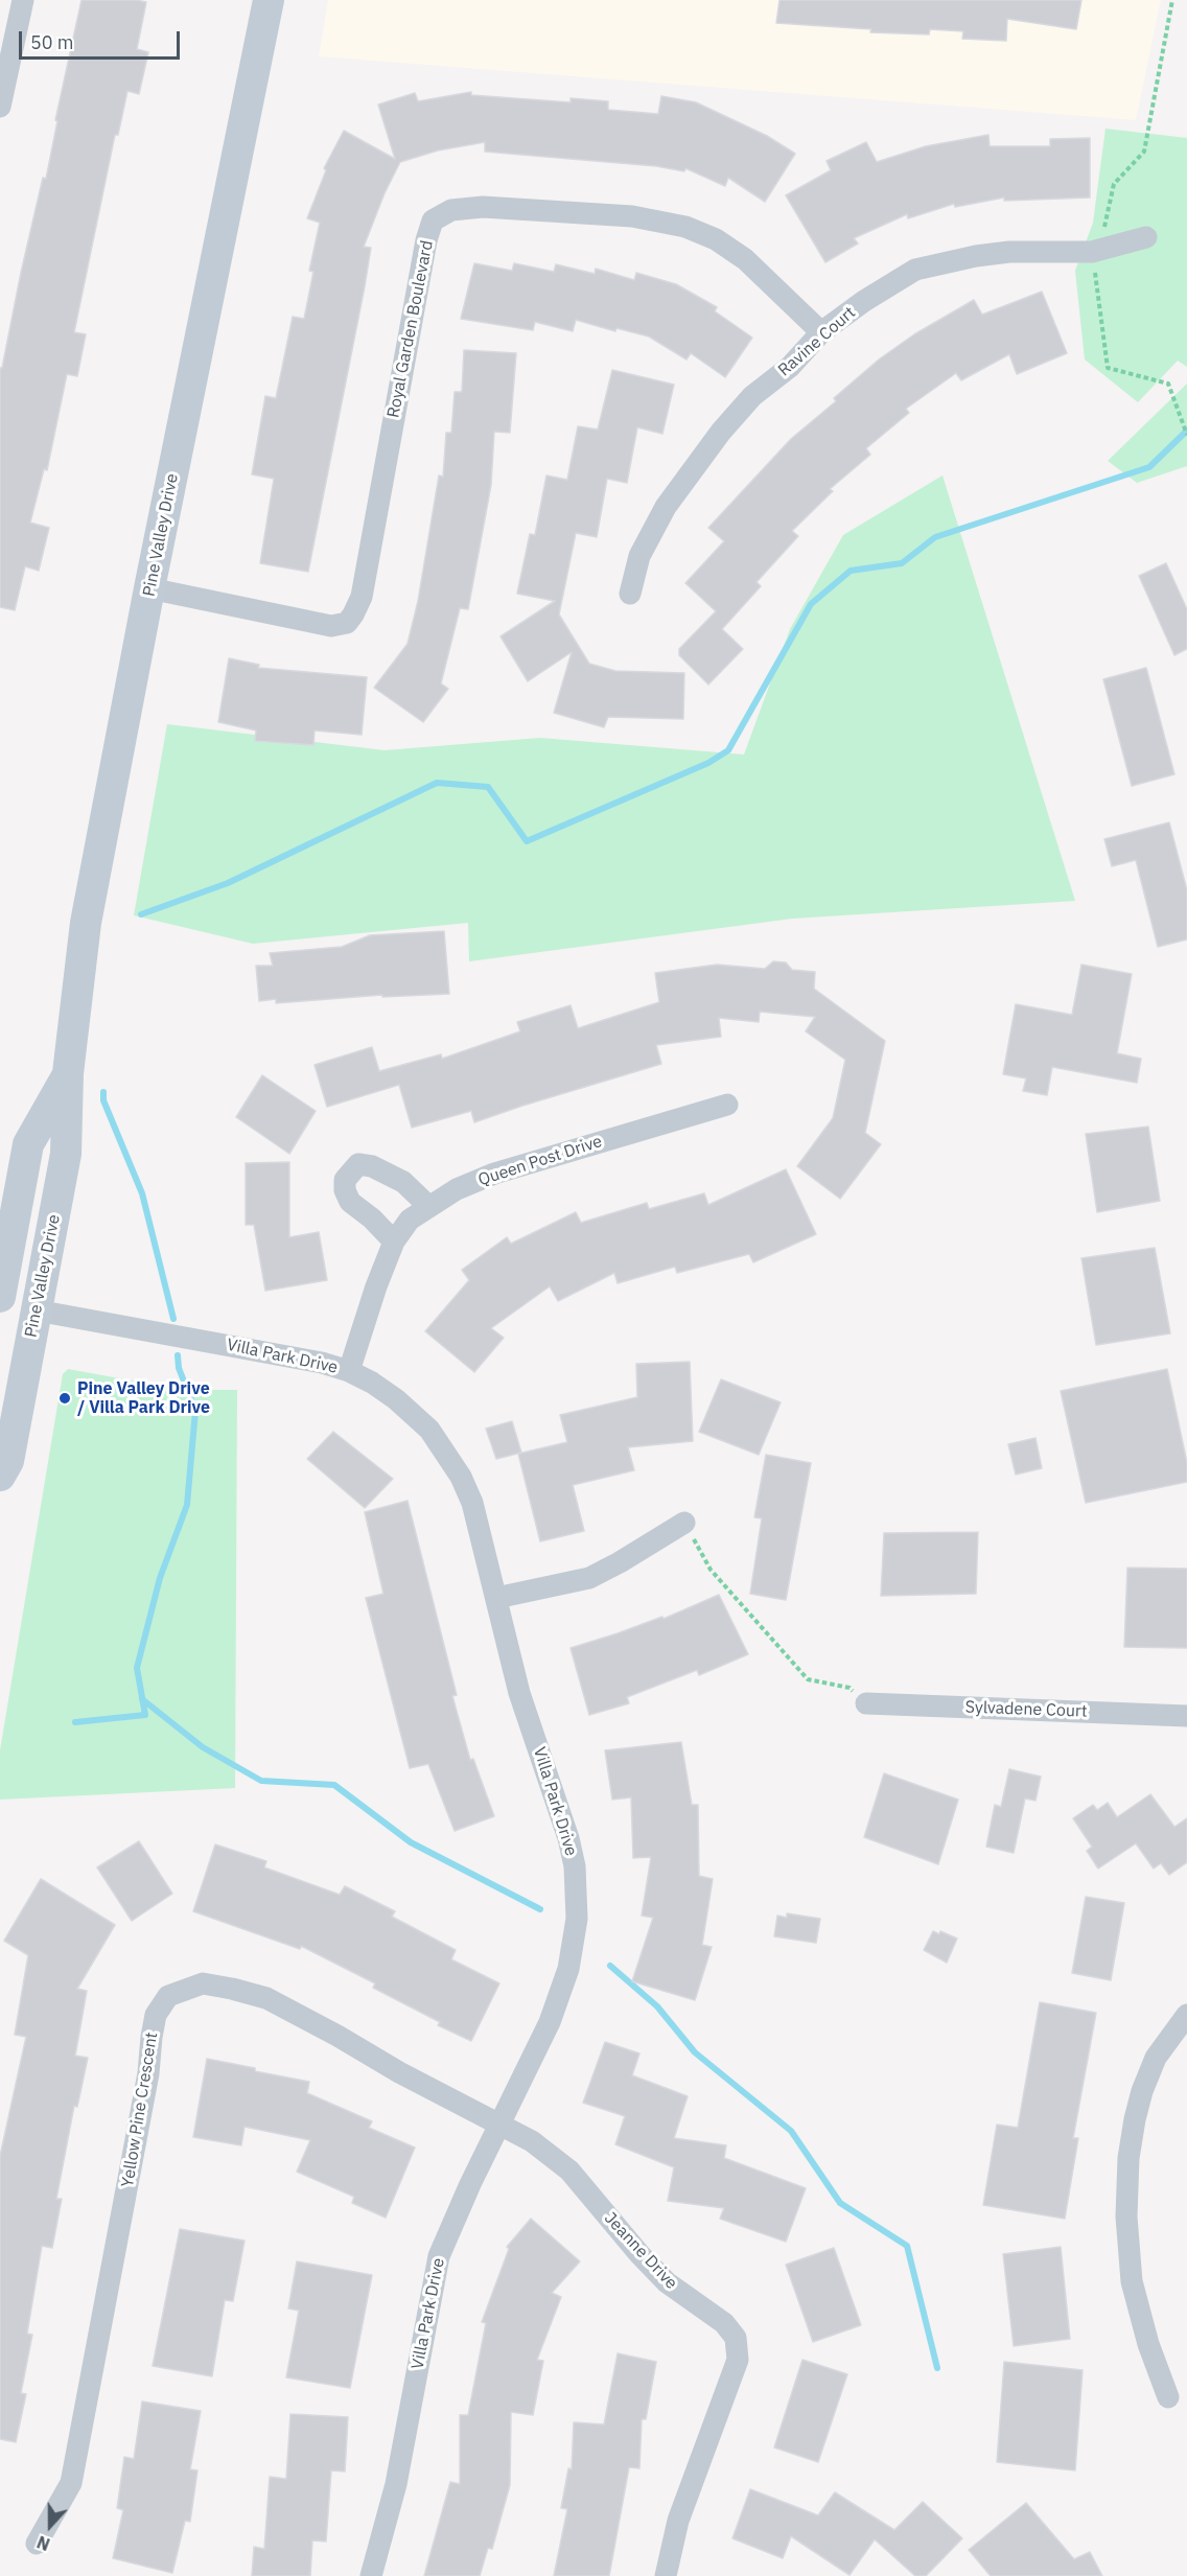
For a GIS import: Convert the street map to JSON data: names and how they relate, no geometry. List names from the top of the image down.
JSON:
{
  "streets": {
    "main road": ["Pine Valley Drive"],
    "street": [
      "Royal Garden Boulevard",
      "Ravine Court",
      "Queen Post Drive",
      "Villa Park Drive",
      "Sylvadene Court",
      "Yellow Pine Crescent",
      "Jeanne Drive"
    ]
  },
  "crossings": [
    ["Royal Garden Boulevard", "Ravine Court"],
    ["Royal Garden Boulevard", "Pine Valley Drive"],
    ["Pine Valley Drive", "Villa Park Drive"],
    ["Queen Post Drive", "Villa Park Drive"],
    ["Villa Park Drive", "Yellow Pine Crescent"],
    ["Villa Park Drive", "Jeanne Drive"],
    ["Yellow Pine Crescent", "Jeanne Drive"]
  ],
  "places": ["Pine Valley Drive / Villa Park Drive"],
  "scale_bar": "50 m",
  "north": "bottom"
}
